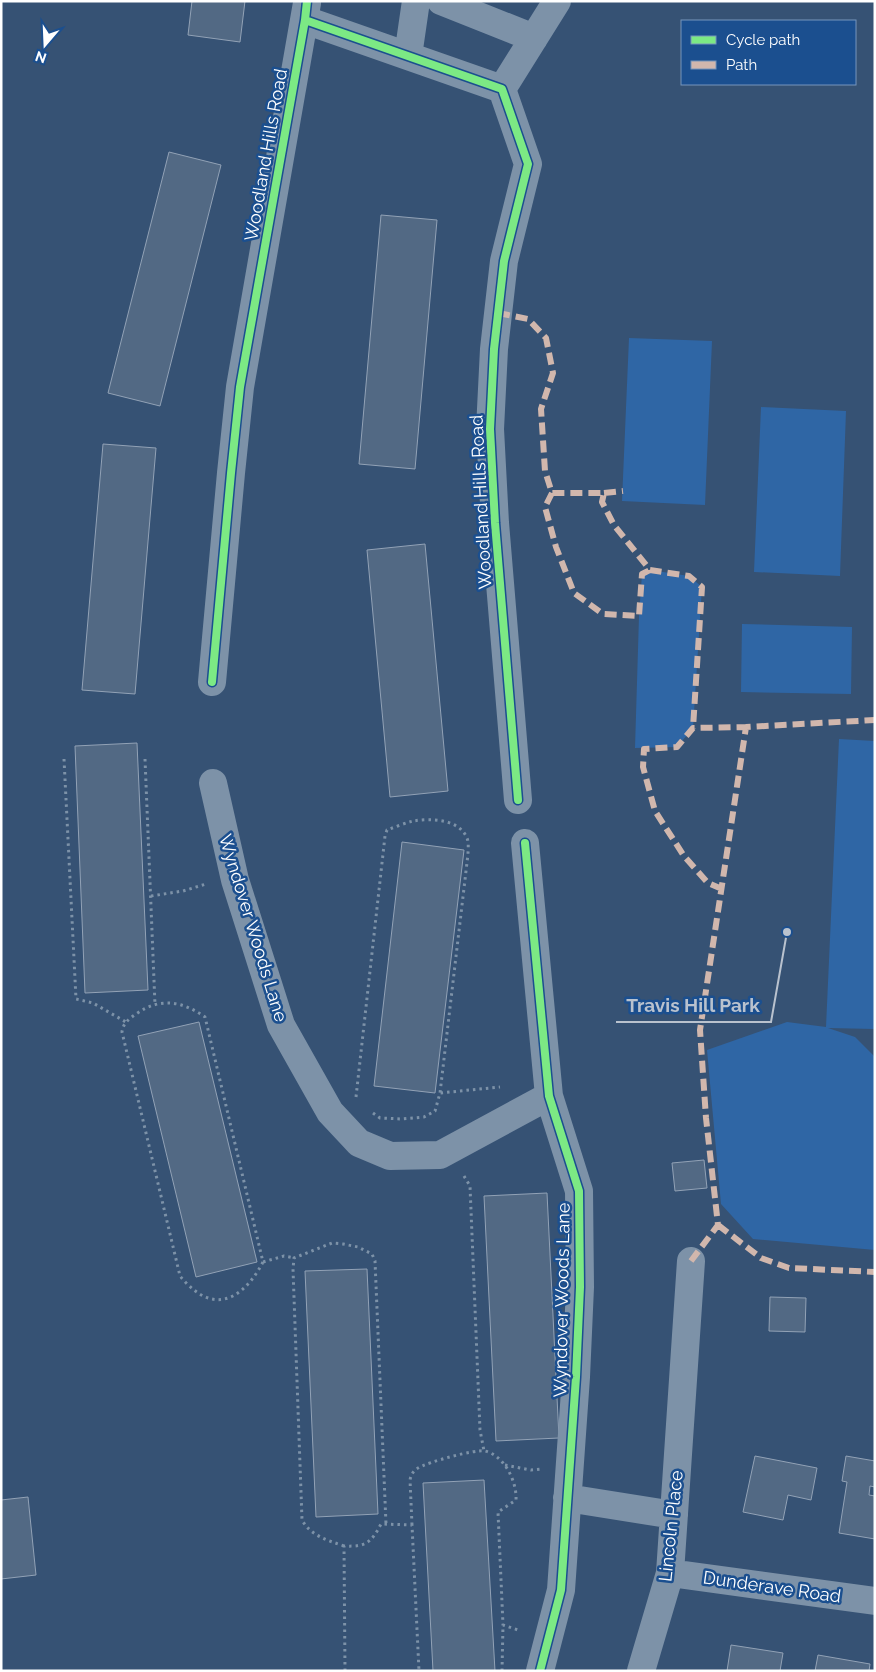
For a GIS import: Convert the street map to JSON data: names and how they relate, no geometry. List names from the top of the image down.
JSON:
{
  "streets": {
    "street": [
      "Woodland Hills Road",
      "Wyndover Woods Lane",
      "Lincoln Place",
      "Dunderave Road"
    ]
  },
  "crossings": [
    ["Lincoln Place", "Dunderave Road"]
  ],
  "places": ["Travis Hill Park"],
  "legend": ["Cycle path", "Path"],
  "north": "bottom"
}
